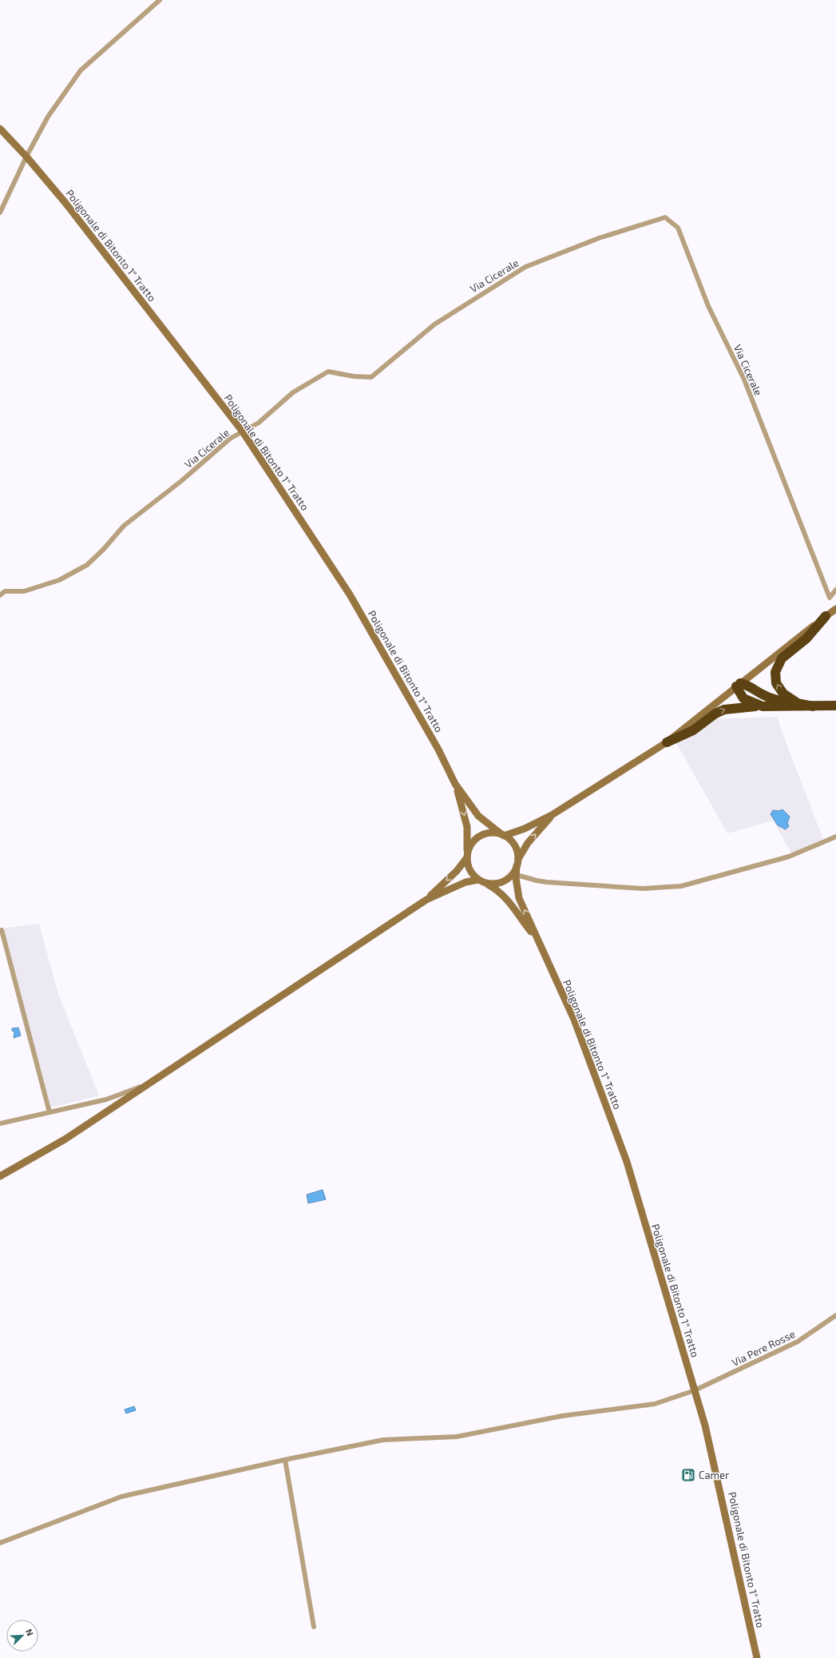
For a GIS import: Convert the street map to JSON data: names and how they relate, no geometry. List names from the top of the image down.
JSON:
{
  "streets": {
    "main road": ["Poligonale di Bitonto 1° Tratto"],
    "street": ["Via Cicerale", "Via Pere Rosse"]
  },
  "crossings": [
    ["Poligonale di Bitonto 1° Tratto", "Via Cicerale"],
    ["Poligonale di Bitonto 1° Tratto", "Via Pere Rosse"]
  ],
  "places": {
    "fuel station": ["Camer"]
  },
  "north": "top right"
}
